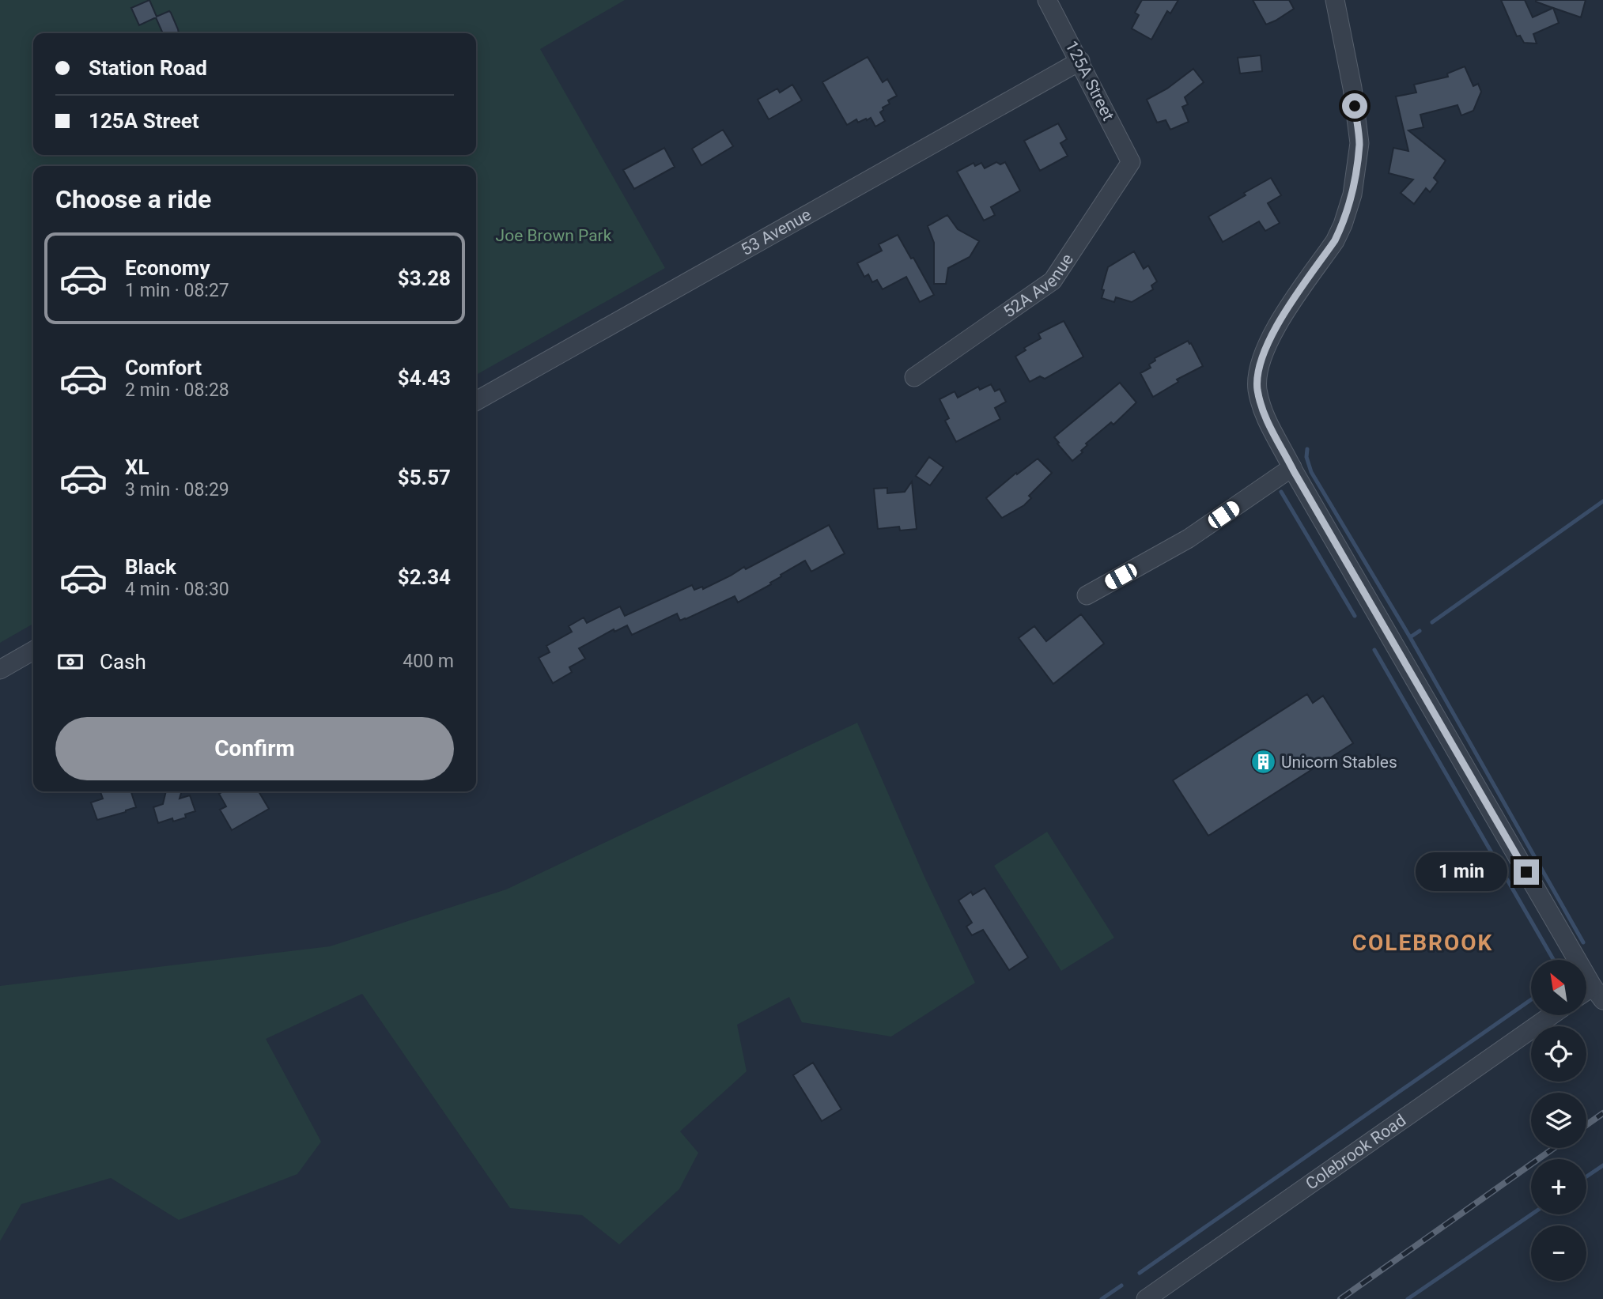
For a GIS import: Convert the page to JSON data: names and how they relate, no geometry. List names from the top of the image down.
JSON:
{
  "streets": {
    "street": [
      "125A Street",
      "53 Avenue",
      "52A Avenue",
      "Colebrook Road"
    ]
  },
  "crossings": [
    ["125A Street", "53 Avenue"],
    ["125A Street", "52A Avenue"]
  ],
  "districts": ["COLEBROOK"],
  "parks": ["Joe Brown Park"],
  "places": {
    "building": ["Unicorn Stables"]
  },
  "north": "top left",
  "page": {
    "banner": ["Station Road", "125A Street"],
    "heading": "Choose a ride",
    "list": [
      {
        "name": "Economy",
        "note": "1 min · 08:27",
        "value": "$3.28"
      },
      {
        "name": "Comfort",
        "note": "2 min · 08:28",
        "value": "$4.43"
      },
      {
        "name": "XL",
        "note": "3 min · 08:29",
        "value": "$5.57"
      },
      {
        "name": "Black",
        "note": "4 min · 08:30",
        "value": "$2.34"
      }
    ],
    "pay": ["Cash", "400 m"],
    "buttons": "Confirm",
    "bubble": "1 min",
    "map_buttons": ["+", "−"]
  }
}
